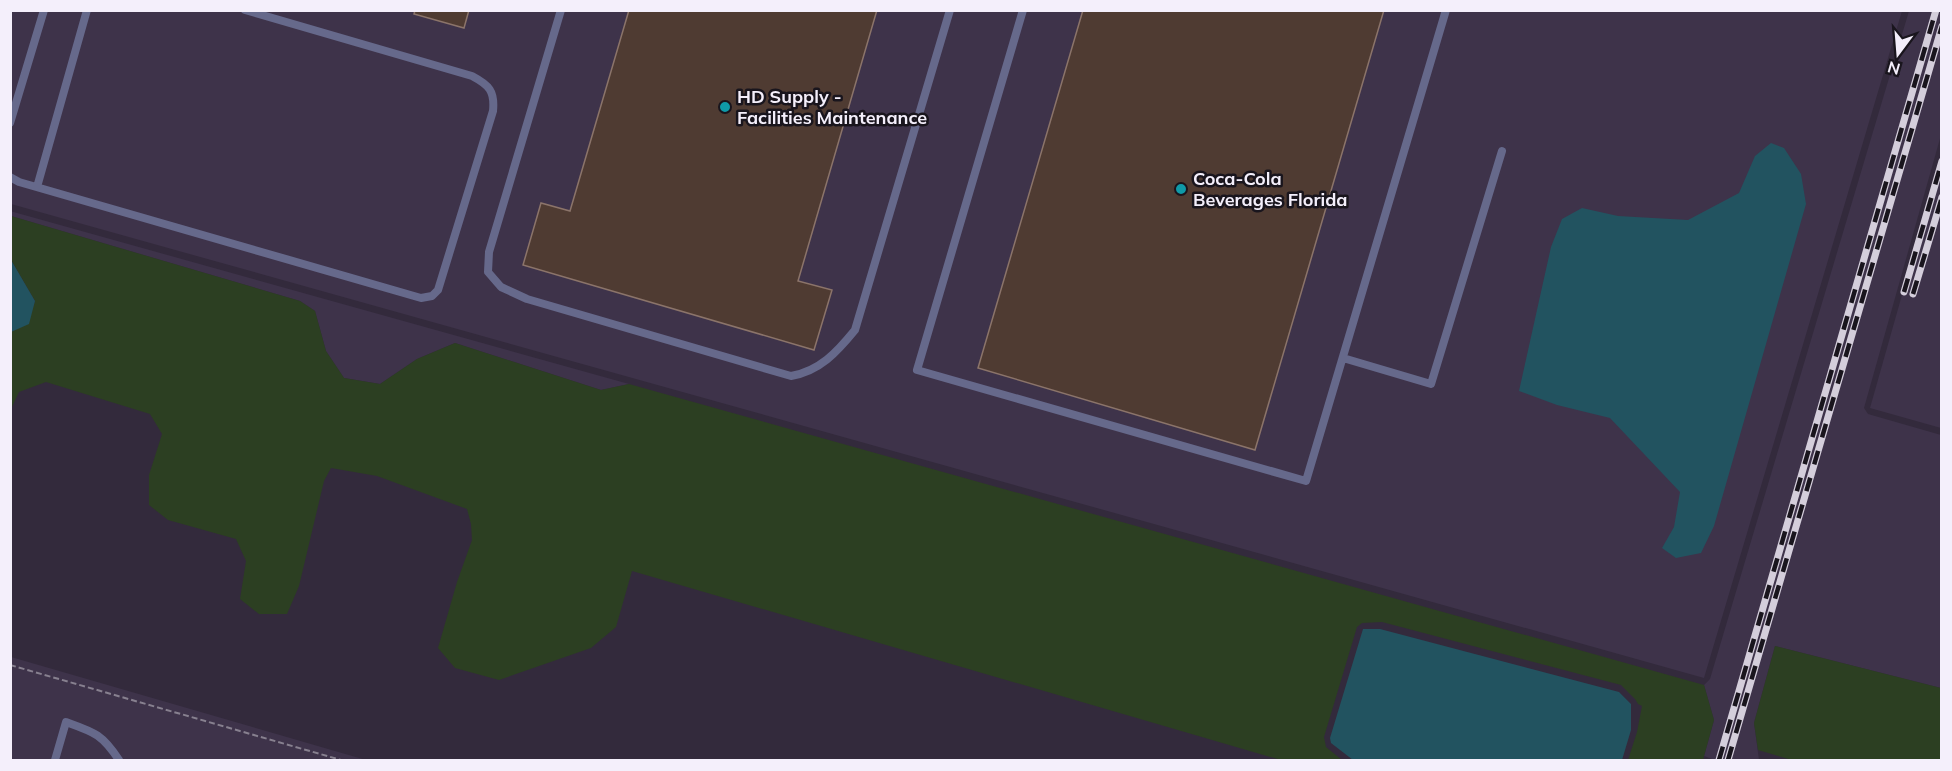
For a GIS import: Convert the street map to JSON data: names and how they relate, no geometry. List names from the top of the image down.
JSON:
{
  "places": ["HD Supply - Facilities Maintenance", "Coca-Cola Beverages Florida"],
  "north": "bottom"
}
